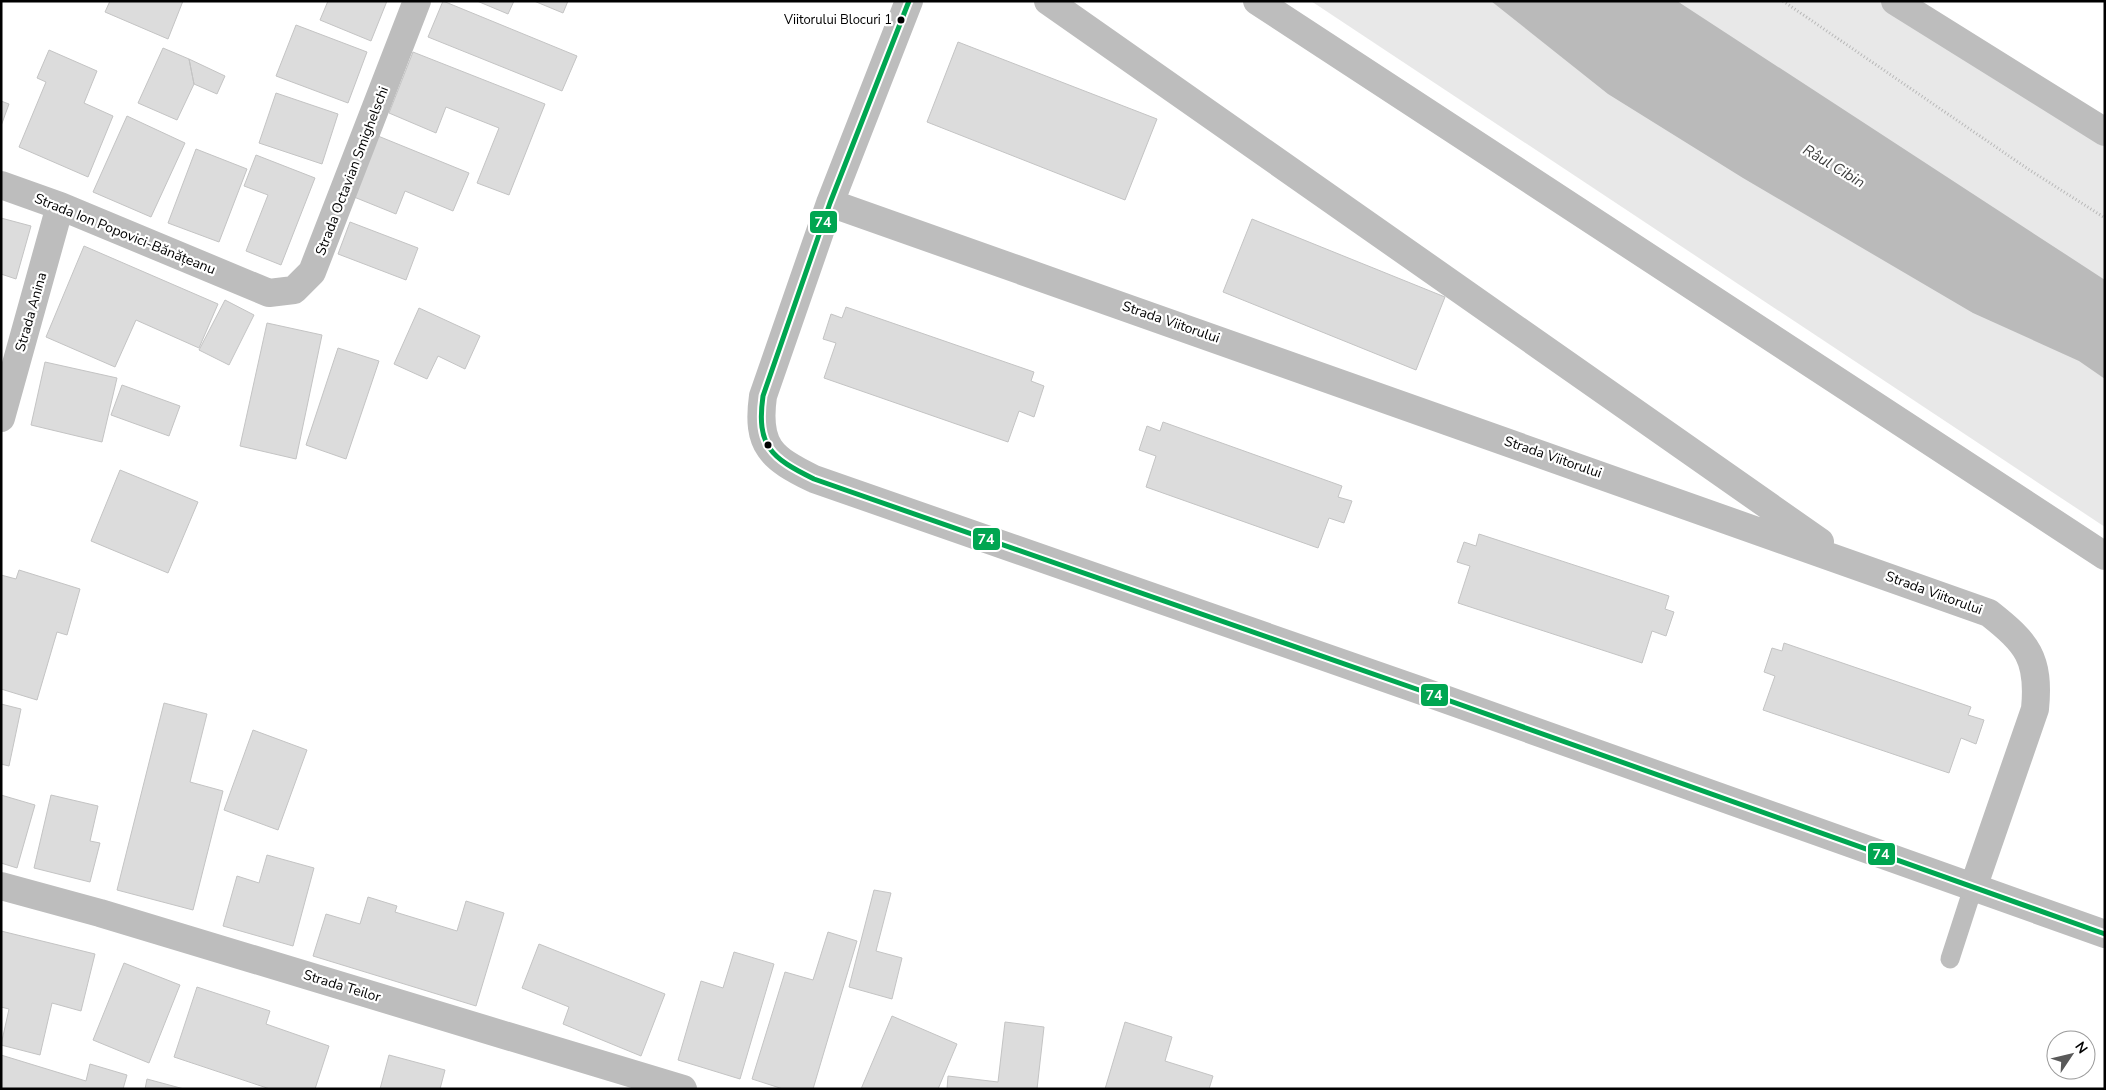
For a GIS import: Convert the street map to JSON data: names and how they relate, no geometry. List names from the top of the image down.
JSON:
{
  "streets": {
    "street": [
      "Strada Octavian Smighelschi",
      "Strada Ion Popovici-Bănățeanu",
      "Strada Anina",
      "Strada Viitorului",
      "Strada Teilor"
    ]
  },
  "crossings": [
    ["Strada Octavian Smighelschi", "Strada Ion Popovici-Bănățeanu"],
    ["Strada Ion Popovici-Bănățeanu", "Strada Anina"]
  ],
  "water": ["Râul Cibin"],
  "places": ["Viitorului Blocuri 1"],
  "lines": ["transit line 74"],
  "north": "top right"
}
